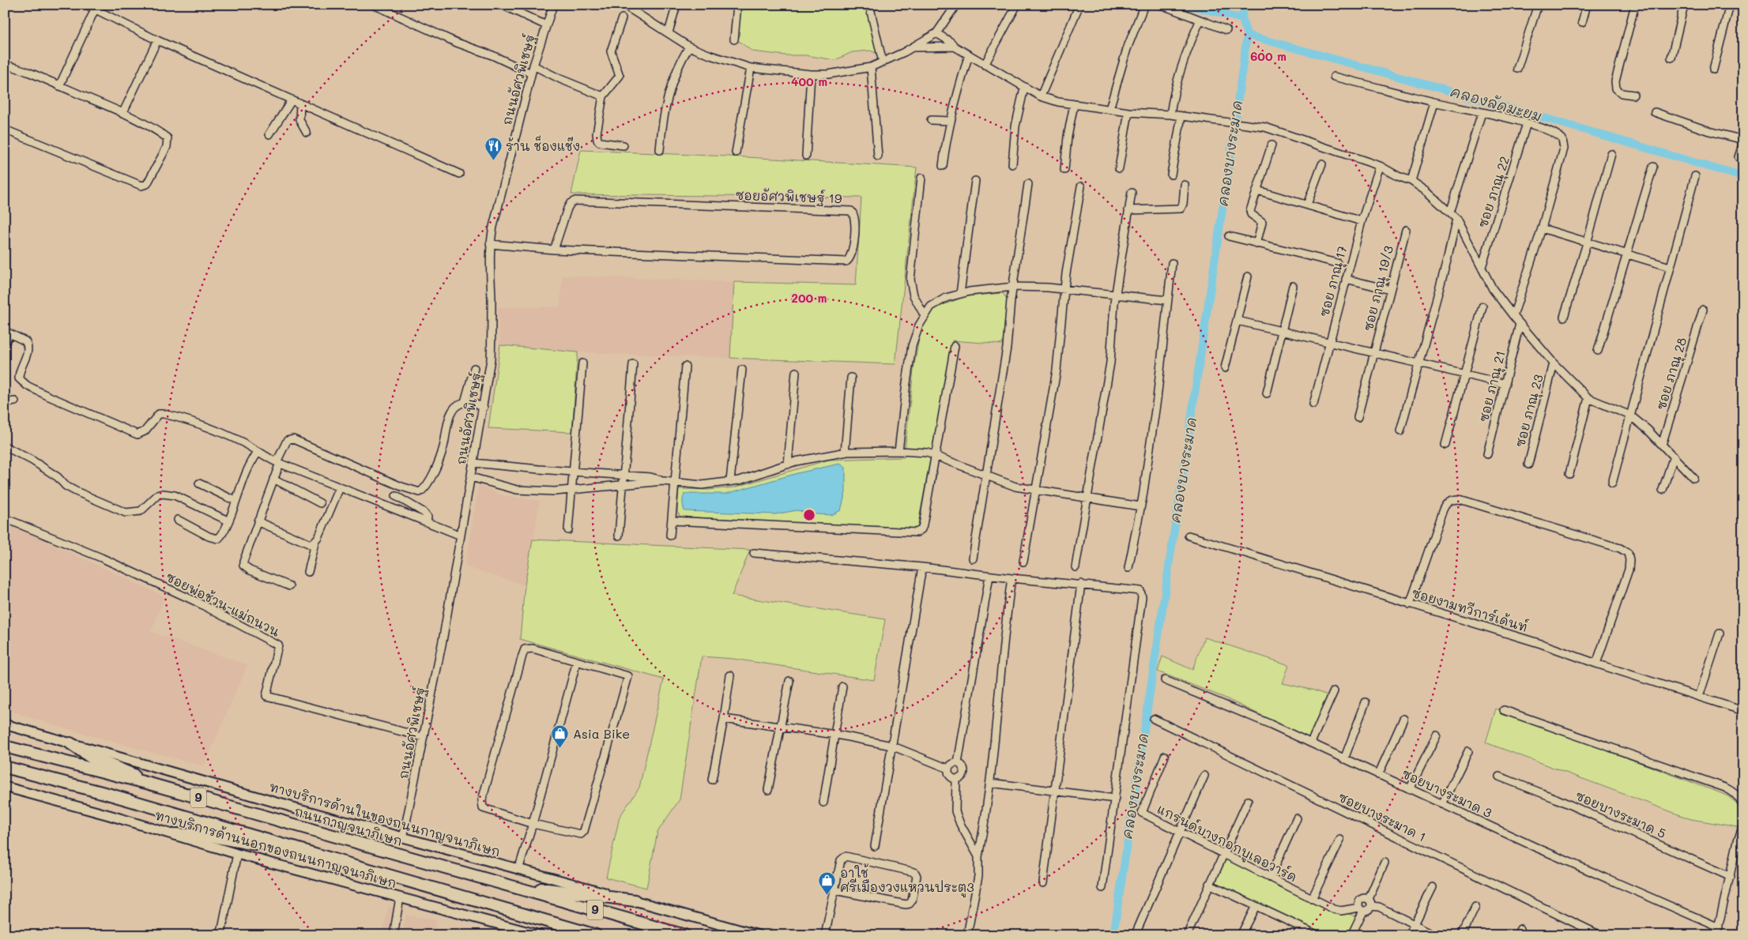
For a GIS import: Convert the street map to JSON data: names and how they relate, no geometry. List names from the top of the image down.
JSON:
{
  "streets": {
    "highway": ["9", "ถนนกาญจนาภิเษก"],
    "main road": ["ทางบริการด้านในของถนนกาญจนาภิเษก", "ทางบริการด้านนอกของถนนกาญจนาภิเษก"],
    "street": [
      "ถนนอัศวพิเชษฐ์",
      "ซอย ภาณุ 22",
      "ซอยอัศวพิเชษฐ์ 19",
      "ซอย ภาณุ 17",
      "ซอย ภาณุ 19/3",
      "ซอย ภาณุ 28",
      "ซอย ภาณุ 21",
      "ซอย ภาณุ 23",
      "ซอยพ่อช้วน-แม่ถนวน",
      "ซอยงามทวีการ์เด้นท์",
      "ซอยบางระมาด 3",
      "ซอยบางระมาด 5",
      "ซอยบางระมาด 1",
      "แกรนด์บางกอกบูเลอวาร์ด"
    ]
  },
  "crossings": [
    ["ถนนอัศวพิเชษฐ์", "ซอยอัศวพิเชษฐ์ 19"],
    ["ถนนอัศวพิเชษฐ์", "ซอยพ่อช้วน-แม่ถนวน"],
    ["ถนนอัศวพิเชษฐ์", "ทางบริการด้านในของถนนกาญจนาภิเษก"]
  ],
  "water": ["คลองลัดมะยม", "คลองบางระมาด"],
  "places": {
    "restaurant": ["ร้าน ช็องแช๊ง"],
    "shop": ["Asia Bike", "อาใช้ ศรีเมืองวงแหวนประตู3"]
  },
  "rings": ["600 m", "400 m", "200 m"]
}
